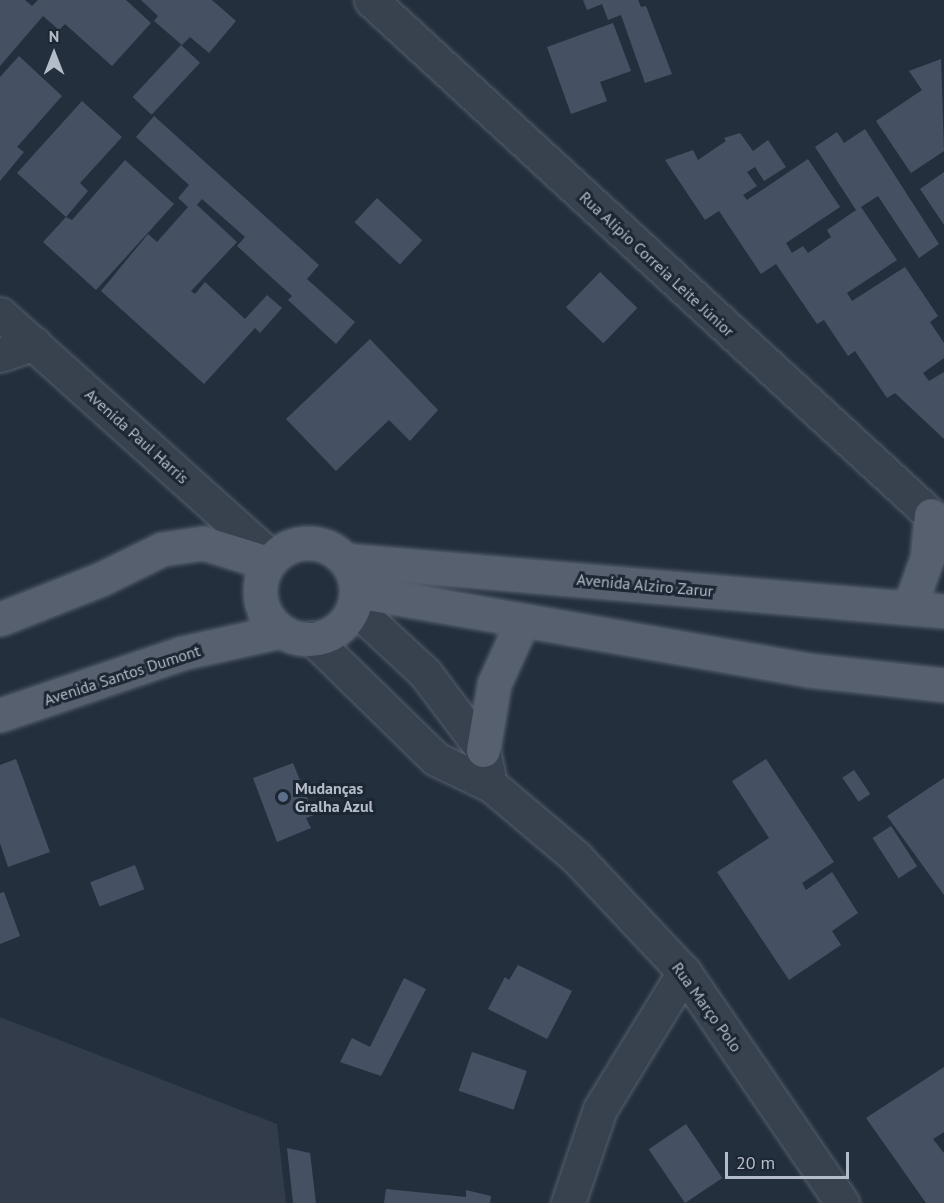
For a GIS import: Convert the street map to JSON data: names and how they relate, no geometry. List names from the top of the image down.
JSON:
{
  "streets": {
    "main road": ["Avenida Alziro Zarur", "Avenida Santos Dumont"],
    "street": ["Rua Alípio Correia Leite Júnior", "Avenida Paul Harris", "Rua Março Polo"]
  },
  "crossings": [
    ["Avenida Paul Harris", "Avenida Alziro Zarur"],
    ["Avenida Paul Harris", "Avenida Santos Dumont"],
    ["Avenida Paul Harris", "Rua Março Polo"],
    ["Avenida Alziro Zarur", "Avenida Santos Dumont"],
    ["Avenida Alziro Zarur", "Rua Março Polo"],
    ["Avenida Santos Dumont", "Rua Março Polo"]
  ],
  "places": ["Mudanças Gralha Azul"],
  "scale_bar": "20 m",
  "north": "top"
}
